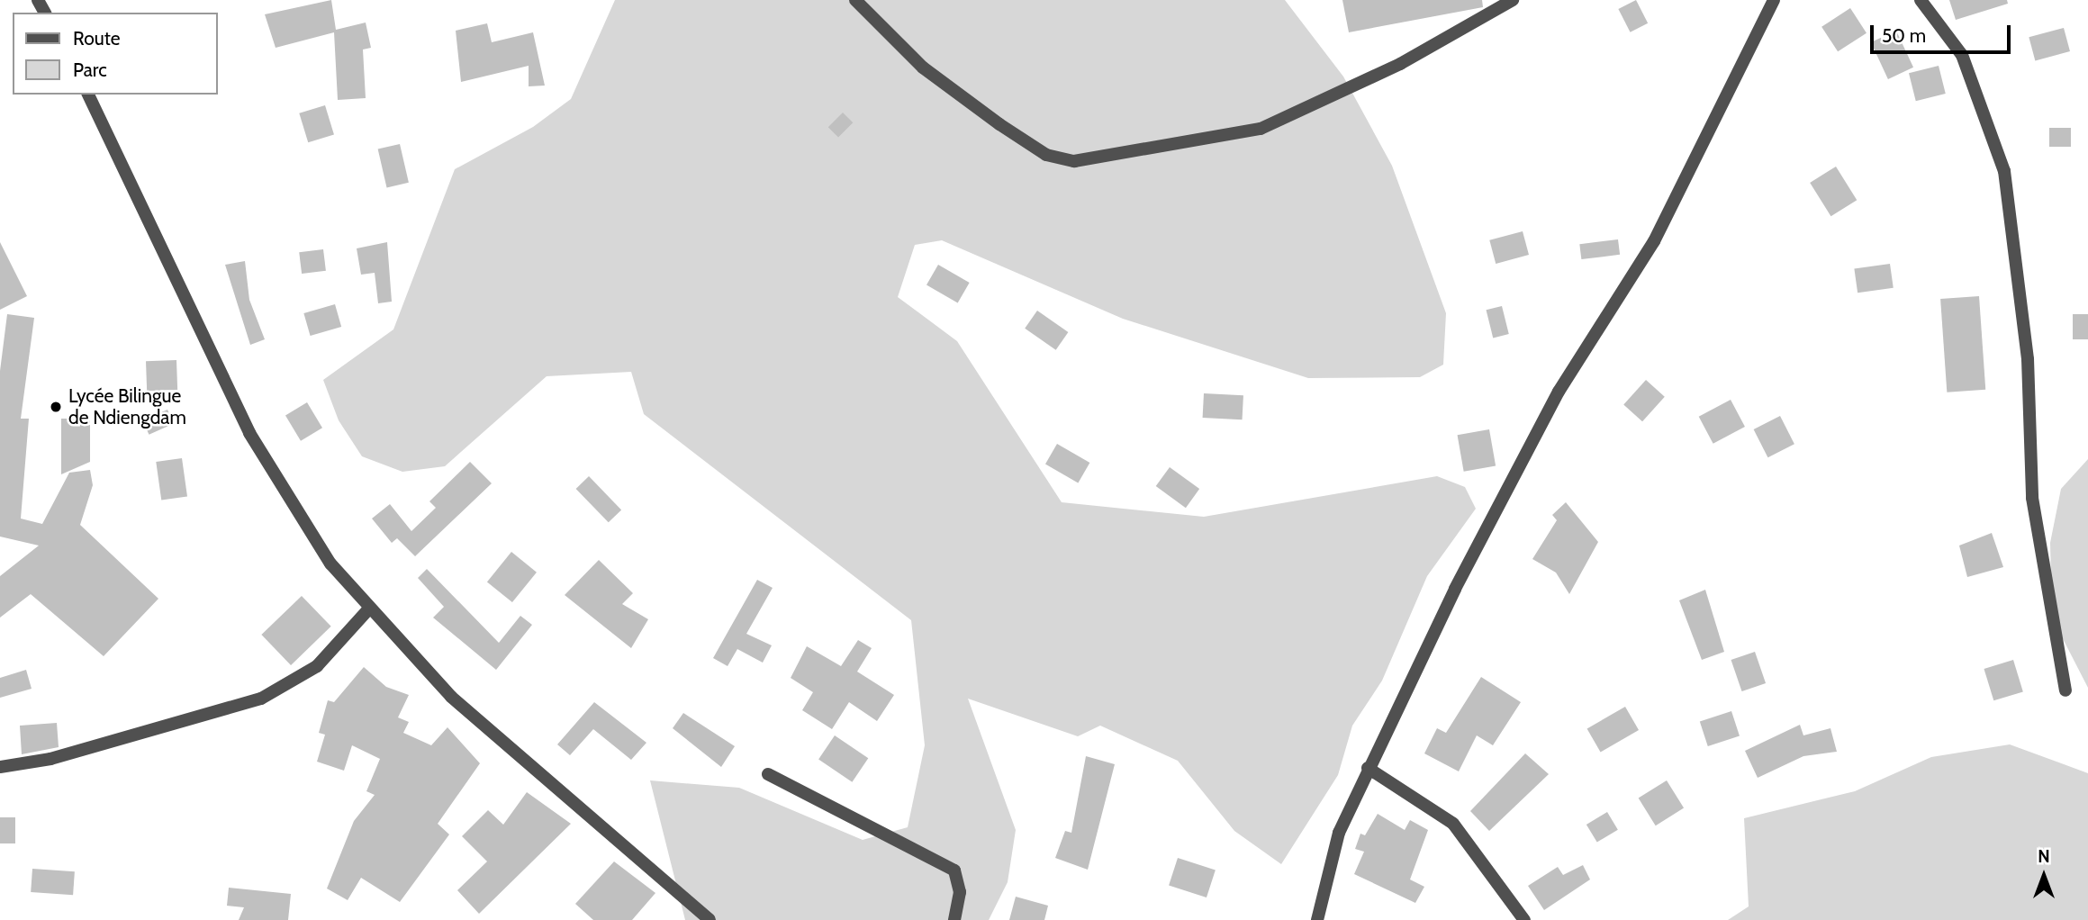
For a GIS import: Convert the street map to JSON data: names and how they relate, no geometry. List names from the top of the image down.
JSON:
{
  "places": ["Lycée Bilingue de Ndiengdam"],
  "legend": ["Route", "Parc"],
  "scale_bar": "50 m",
  "north": "top"
}
